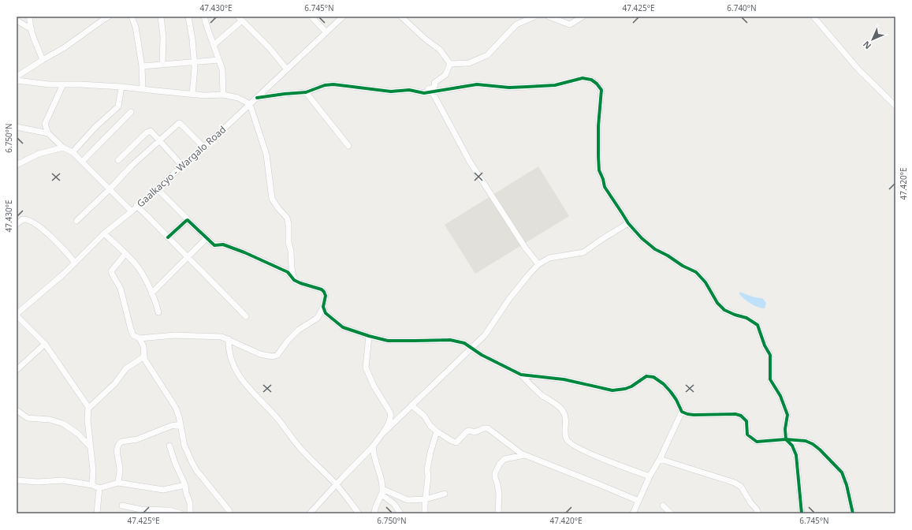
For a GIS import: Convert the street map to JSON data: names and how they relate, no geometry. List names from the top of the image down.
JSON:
{
  "streets": {
    "street": ["Gaalkacyo - Wargalo Road"]
  },
  "north": "bottom left",
  "coordinates": [
    "47.430°E",
    "6.745°N",
    "47.425°E",
    "6.740°N",
    "6.750°N",
    "47.420°E"
  ]
}
